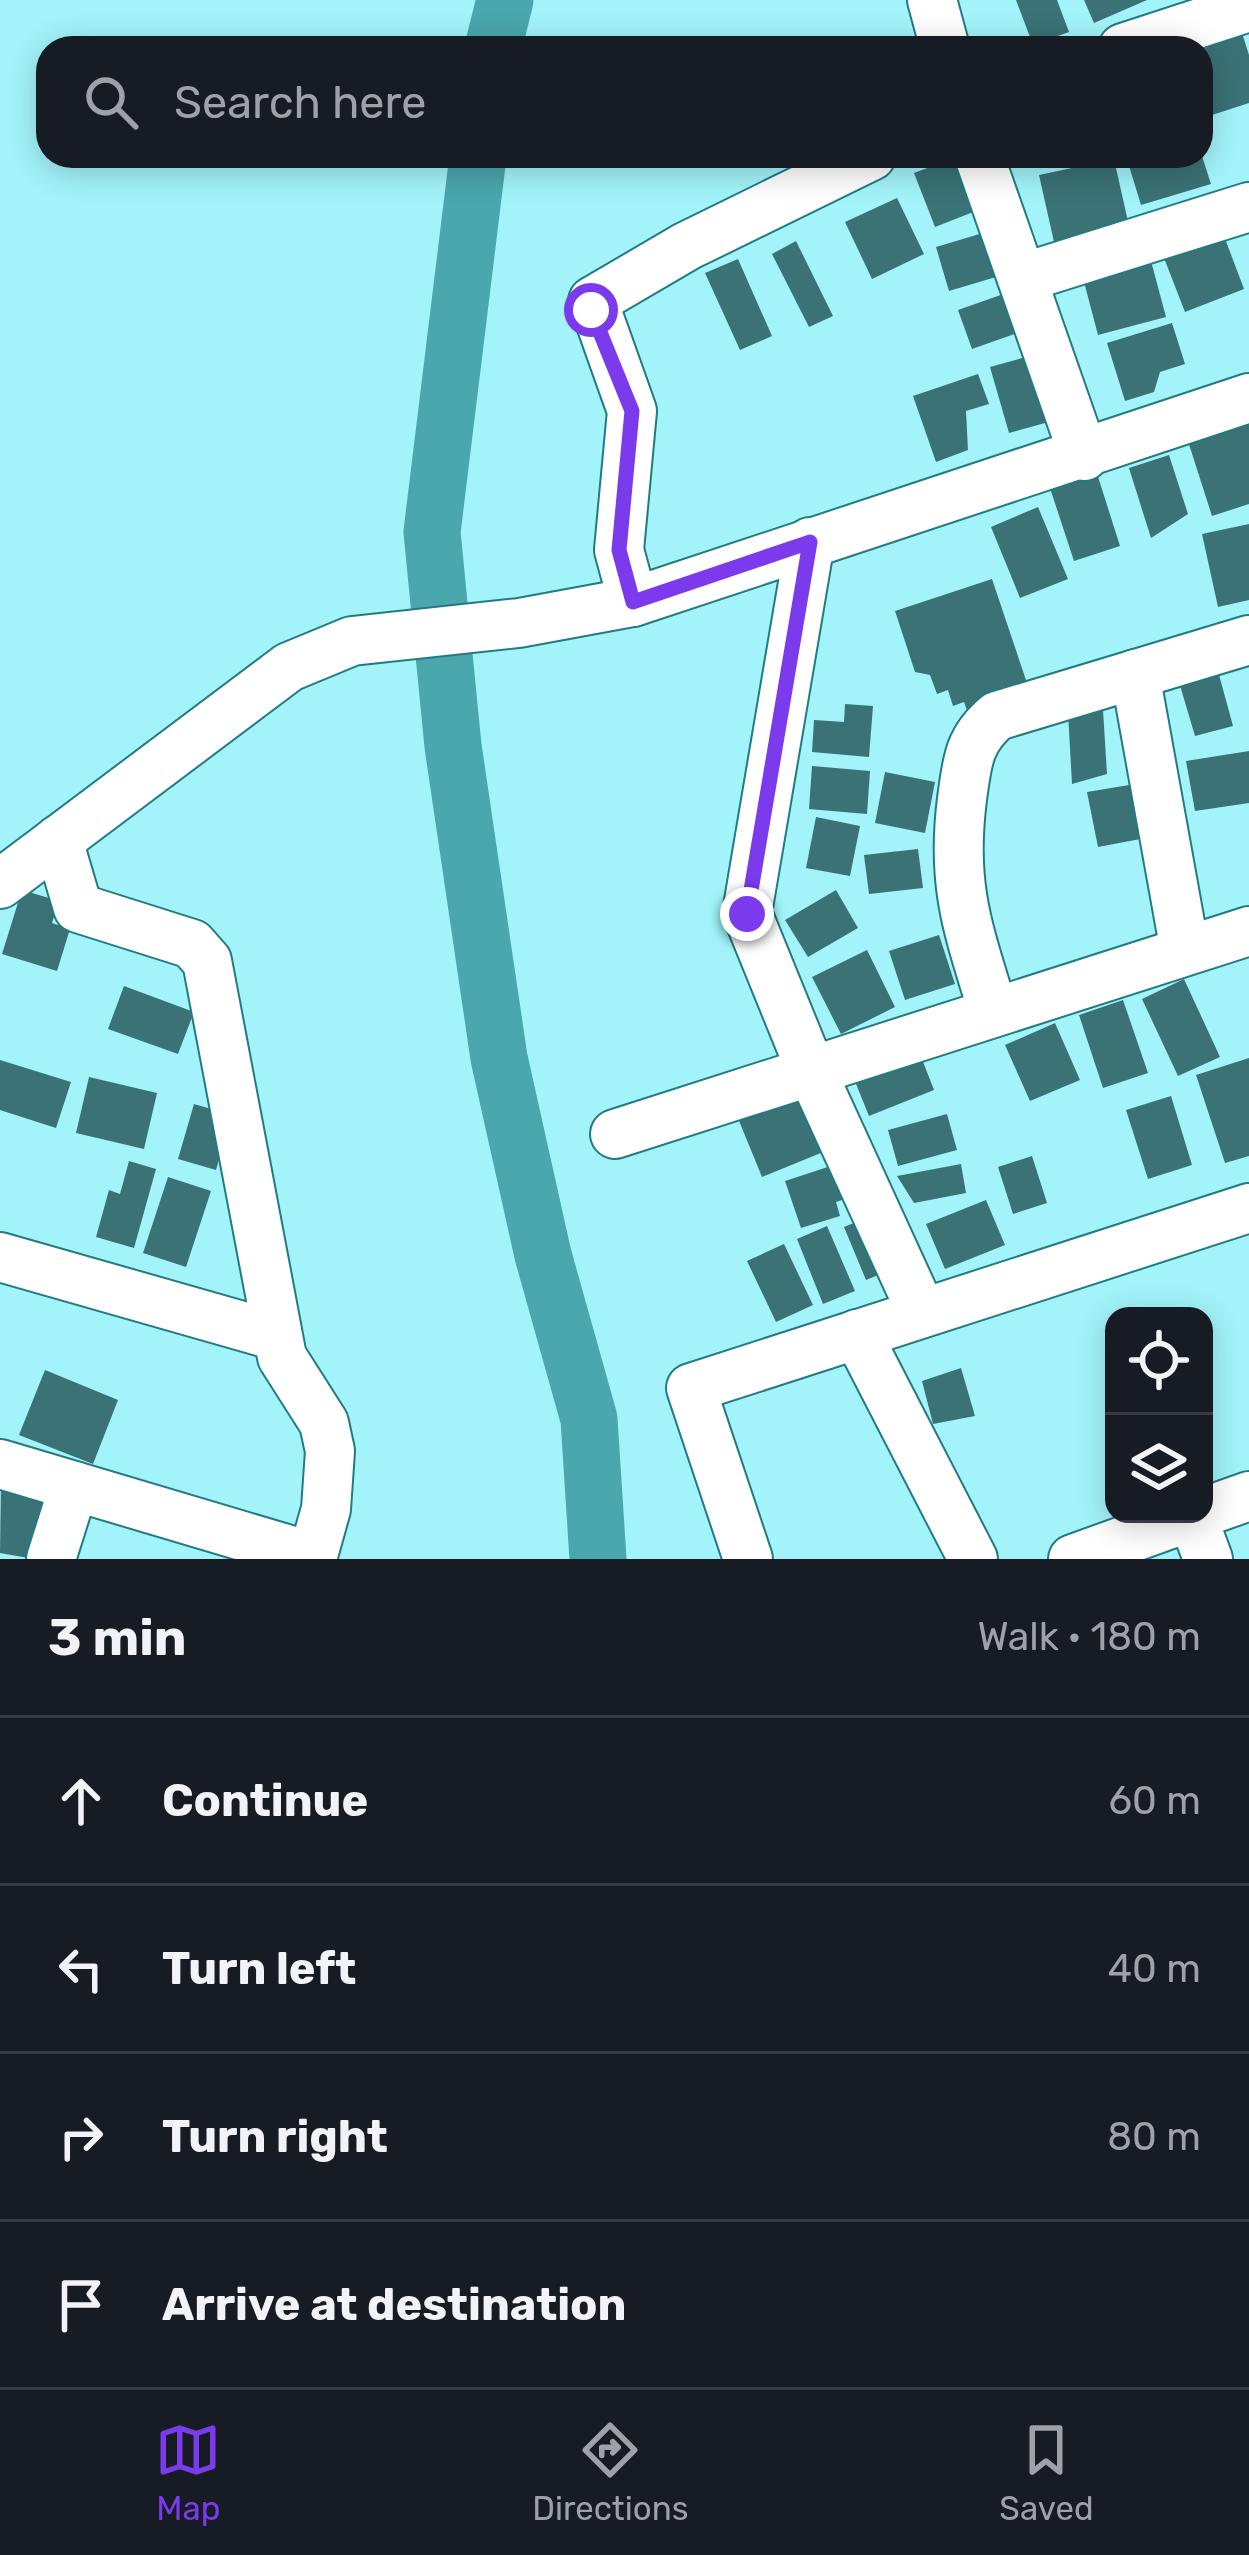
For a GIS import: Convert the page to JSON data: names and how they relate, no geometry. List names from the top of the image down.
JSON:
{
  "page": {
    "search": "Search here",
    "heading": ["3 min", "Walk · 180 m"],
    "list": [
      ["Continue", "60 m"],
      ["Turn left", "40 m"],
      ["Turn right", "80 m"],
      "Arrive at destination"
    ],
    "nav": ["Map", "Directions", "Saved"]
  }
}
